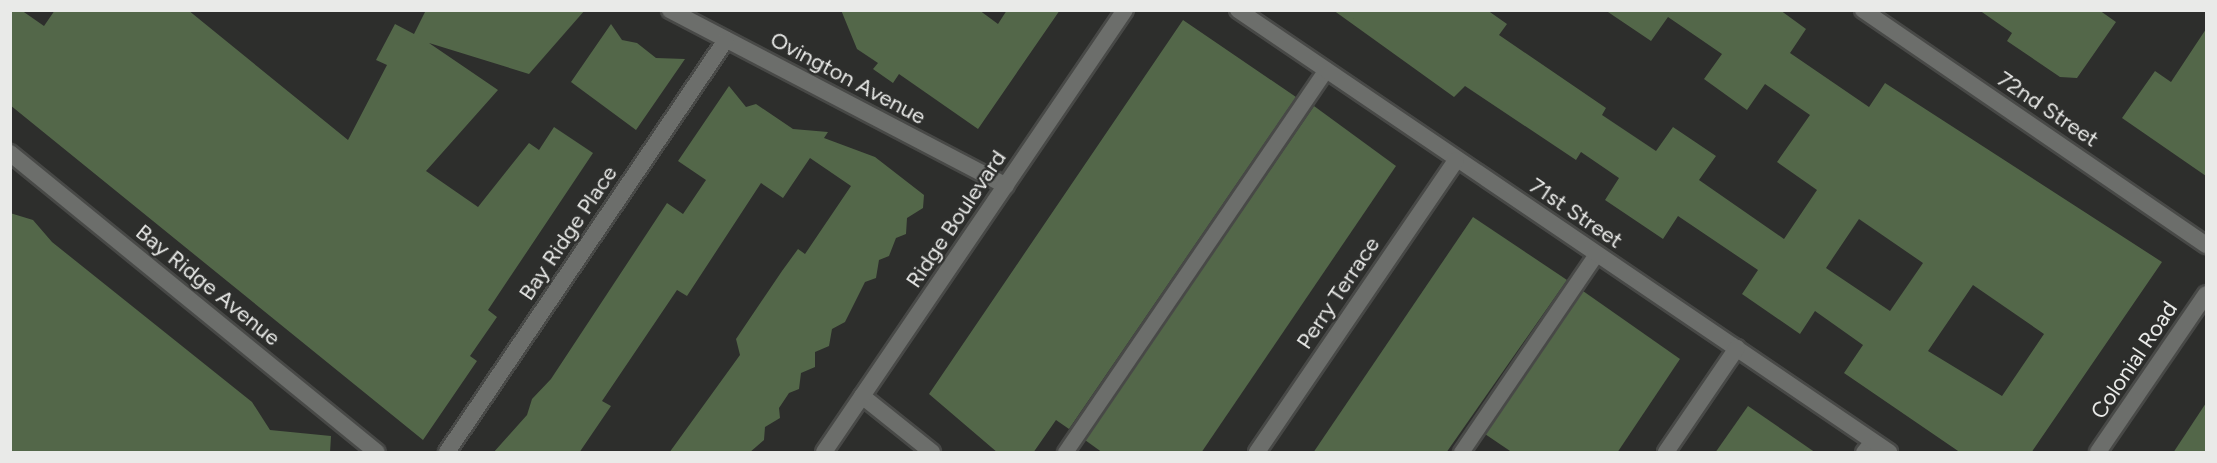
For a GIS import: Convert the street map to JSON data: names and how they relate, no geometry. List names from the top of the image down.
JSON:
{
  "streets": {
    "street": [
      "Ovington Avenue",
      "72nd Street",
      "71st Street",
      "Ridge Boulevard",
      "Bay Ridge Place",
      "Bay Ridge Avenue",
      "Perry Terrace",
      "Colonial Road"
    ]
  },
  "crossings": [
    ["Ovington Avenue", "Ridge Boulevard"],
    ["Ovington Avenue", "Bay Ridge Place"],
    ["71st Street", "Perry Terrace"]
  ]
}
